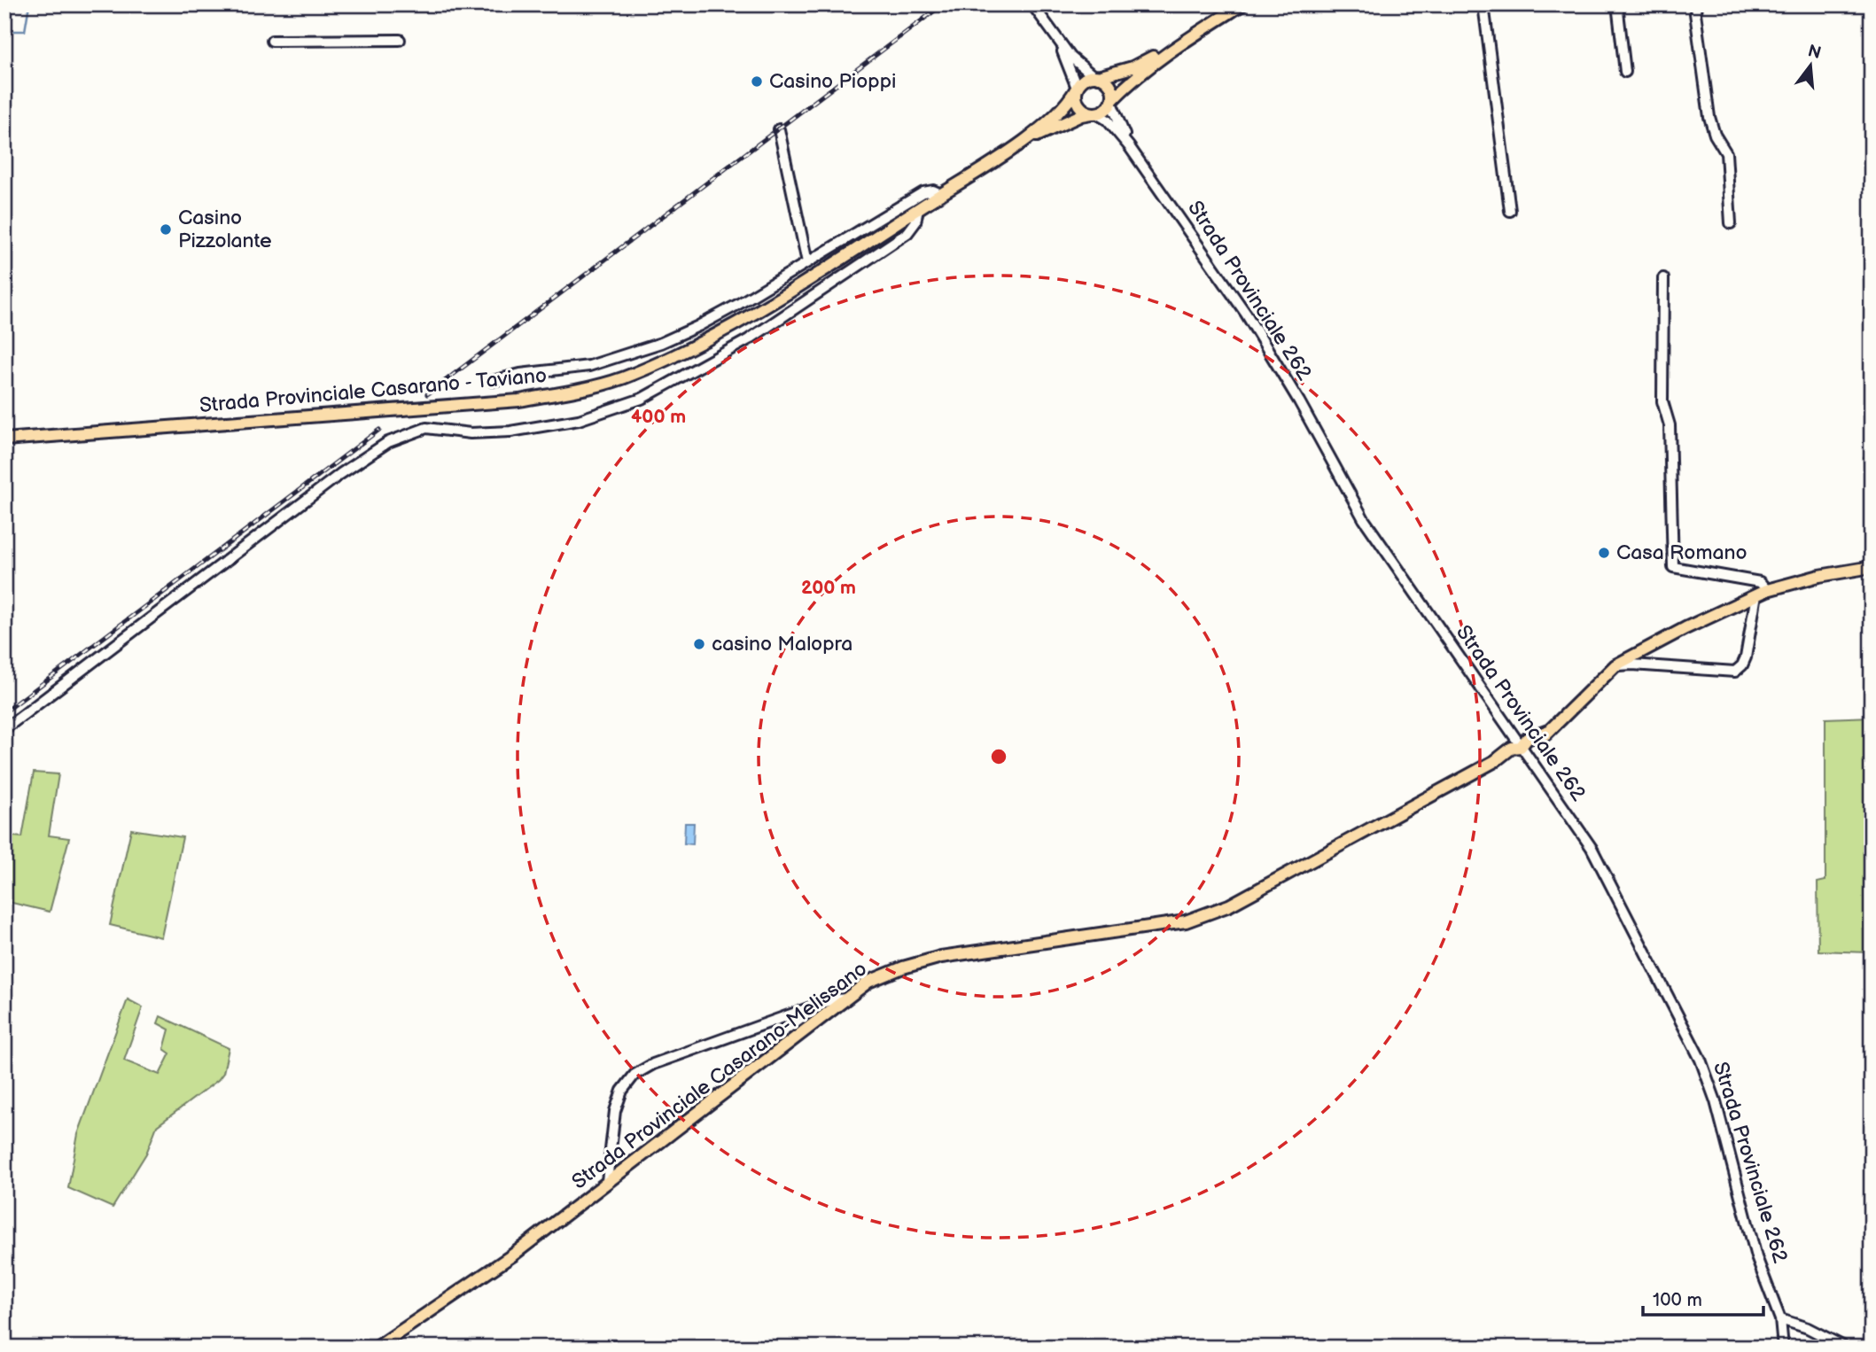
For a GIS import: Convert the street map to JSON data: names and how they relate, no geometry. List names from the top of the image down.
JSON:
{
  "streets": {
    "main road": ["Strada Provinciale Casarano - Taviano", "Strada Provinciale Casarano-Melissano"],
    "street": ["Strada Provinciale 262"]
  },
  "crossings": [
    ["Strada Provinciale 262", "Strada Provinciale Casarano-Melissano"]
  ],
  "places": [
    "Casino Pioppi",
    "Casino Pizzolante",
    "Casa Romano",
    "casino Malopra"
  ],
  "scale_bar": "100 m",
  "north": "top",
  "rings": ["400 m", "200 m"]
}
